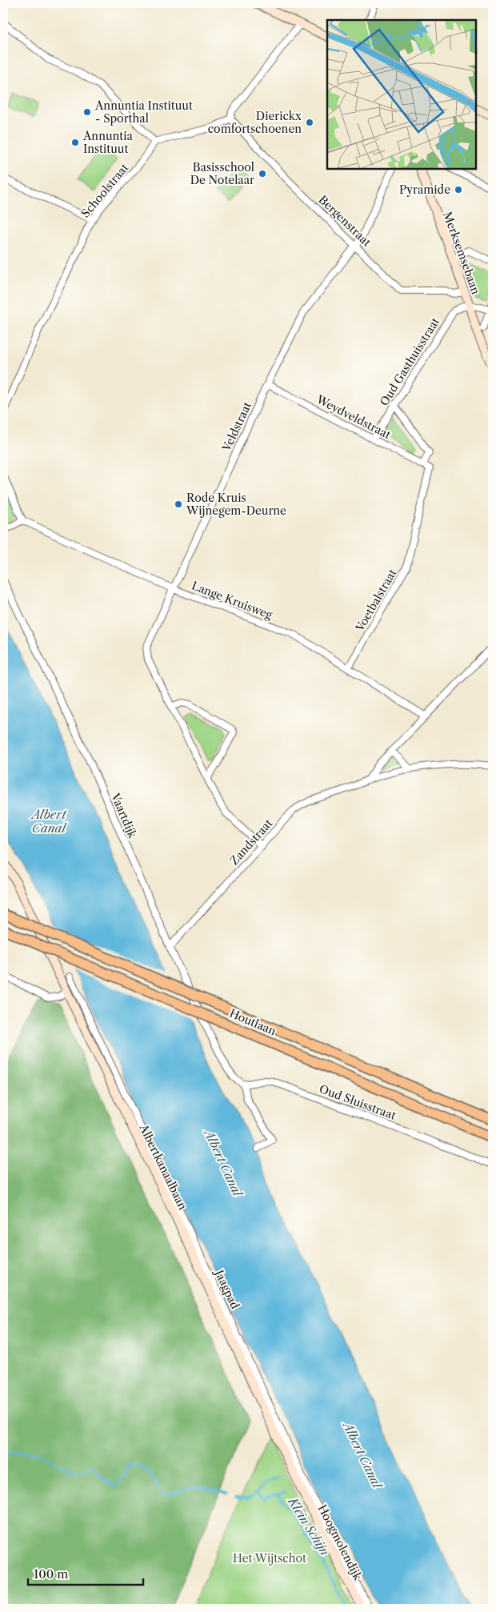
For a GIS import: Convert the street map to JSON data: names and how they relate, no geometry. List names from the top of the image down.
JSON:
{
  "streets": {
    "main road": ["Houtlaan"],
    "street": [
      "Schoolstraat",
      "Bergenstraat",
      "Merksemsebaan",
      "Oud Gasthuisstraat",
      "Weydveldstraat",
      "Veldstraat",
      "Lange Kruisweg",
      "Voetbalstraat",
      "Vaartdijk",
      "Zandstraat",
      "Oud Sluisstraat",
      "Albertkanaalbaan",
      "Jaagpad",
      "Hoogmolendijk"
    ]
  },
  "crossings": [
    ["Bergenstraat", "Merksemsebaan"],
    ["Bergenstraat", "Veldstraat"],
    ["Merksemsebaan", "Oud Gasthuisstraat"],
    ["Oud Gasthuisstraat", "Weydveldstraat"],
    ["Weydveldstraat", "Veldstraat"],
    ["Weydveldstraat", "Voetbalstraat"],
    ["Veldstraat", "Lange Kruisweg"],
    ["Veldstraat", "Zandstraat"],
    ["Lange Kruisweg", "Voetbalstraat"],
    ["Vaartdijk", "Zandstraat"],
    ["Vaartdijk", "Oud Sluisstraat"],
    ["Albertkanaalbaan", "Hoogmolendijk"]
  ],
  "water": ["Albert Canal", "Klein Schijn"],
  "parks": ["Het Wijtschot"],
  "places": [
    "Annuntia Instituut - Sporthal",
    "Dierickx comfortschoenen",
    "Annuntia Instituut",
    "Basisschool De Notelaar",
    "Pyramide",
    "Rode Kruis Wijnegem-Deurne"
  ],
  "scale_bar": "100 m"
}
